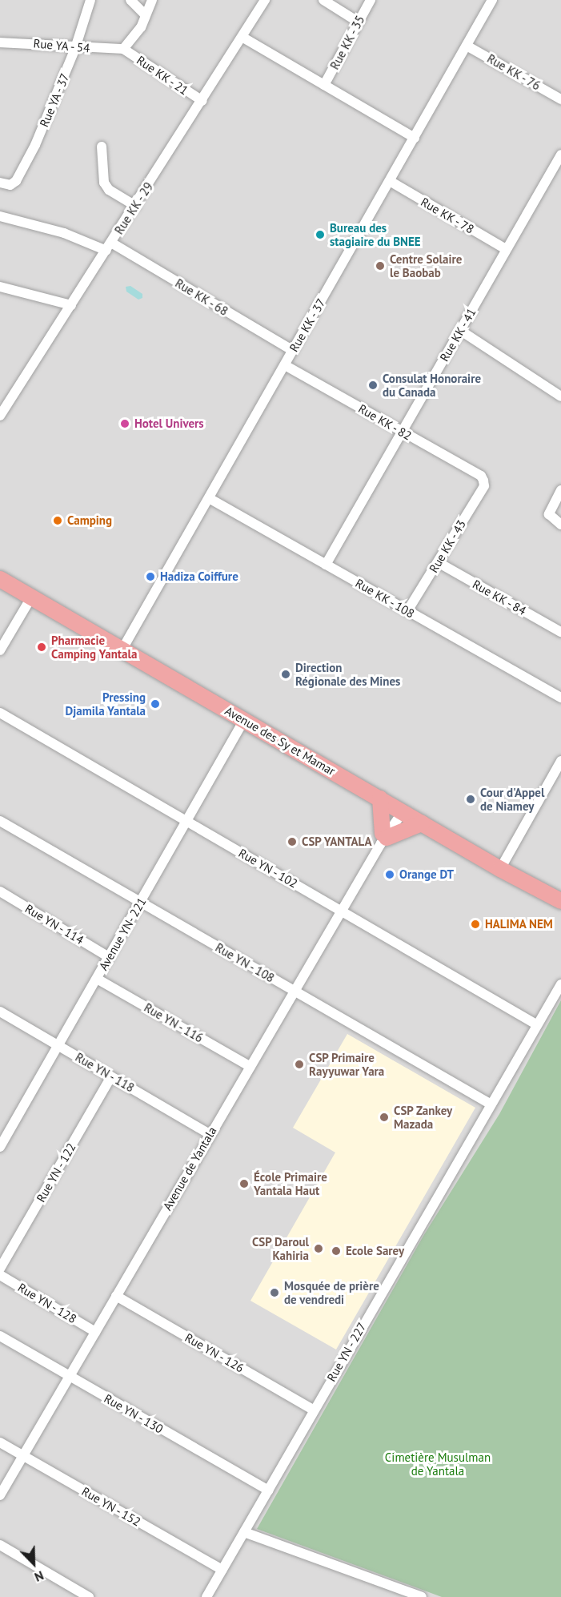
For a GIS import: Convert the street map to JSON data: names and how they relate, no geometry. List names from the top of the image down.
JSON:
{
  "streets": {
    "highway": ["Avenue des Sy et Mamar"],
    "street": [
      "Rue KK - 35",
      "Rue YA - 54",
      "Rue KK - 76",
      "Rue KK - 21",
      "Rue YA - 37",
      "Rue KK - 29",
      "Rue KK - 78",
      "Rue KK - 68",
      "Rue KK - 37",
      "Rue KK - 41",
      "Rue KK - 82",
      "Rue KK - 43",
      "Rue KK - 84",
      "Rue KK - 108",
      "Rue YN - 102",
      "Rue YN - 114",
      "Avenue YN- 221",
      "Rue YN - 108",
      "Rue YN - 116",
      "Rue YN - 118",
      "Avenue de Yantala",
      "Rue YN - 122",
      "Rue YN - 128",
      "Rue YN - 227",
      "Rue YN - 126",
      "Rue YN - 130",
      "Rue YN - 152"
    ]
  },
  "crossings": [
    ["Rue YA - 54", "Rue KK - 21"],
    ["Rue YA - 54", "Rue YA - 37"],
    ["Rue KK - 76", "Rue KK - 37"],
    ["Rue KK - 21", "Rue KK - 29"],
    ["Rue KK - 29", "Rue KK - 68"],
    ["Rue KK - 78", "Rue KK - 37"],
    ["Rue KK - 78", "Rue KK - 41"],
    ["Rue KK - 68", "Rue KK - 37"],
    ["Rue KK - 37", "Rue KK - 82"],
    ["Rue KK - 37", "Rue KK - 108"],
    ["Rue KK - 37", "Avenue des Sy et Mamar"],
    ["Rue KK - 41", "Rue KK - 82"],
    ["Rue KK - 41", "Rue KK - 108"],
    ["Rue KK - 82", "Rue KK - 43"],
    ["Rue KK - 43", "Rue KK - 84"],
    ["Rue KK - 43", "Rue KK - 108"],
    ["Avenue des Sy et Mamar", "Avenue YN- 221"],
    ["Avenue des Sy et Mamar", "Avenue de Yantala"],
    ["Rue YN - 102", "Avenue YN- 221"],
    ["Rue YN - 102", "Avenue de Yantala"],
    ["Rue YN - 102", "Rue YN - 227"],
    ["Rue YN - 114", "Avenue YN- 221"],
    ["Avenue YN- 221", "Rue YN - 108"],
    ["Avenue YN- 221", "Rue YN - 116"],
    ["Avenue YN- 221", "Rue YN - 118"],
    ["Rue YN - 108", "Avenue de Yantala"],
    ["Rue YN - 108", "Rue YN - 227"],
    ["Rue YN - 116", "Avenue de Yantala"],
    ["Rue YN - 118", "Avenue de Yantala"],
    ["Rue YN - 118", "Rue YN - 122"],
    ["Avenue de Yantala", "Rue YN - 128"],
    ["Avenue de Yantala", "Rue YN - 126"],
    ["Avenue de Yantala", "Rue YN - 130"],
    ["Avenue de Yantala", "Rue YN - 152"],
    ["Rue YN - 227", "Rue YN - 126"],
    ["Rue YN - 227", "Rue YN - 130"],
    ["Rue YN - 227", "Rue YN - 152"]
  ],
  "parks": ["Cimetière Musulman de Yantala"],
  "places": [
    "Bureau des stagiaire du BNEE",
    "Centre Solaire le Baobab",
    "Consulat Honoraire du Canada",
    "Hotel Univers",
    "Camping",
    "Hadiza Coiffure",
    "Pharmacie Camping Yantala",
    "Direction Régionale des Mines",
    "Pressing Djamila Yantala",
    "Cour d'Appel de Niamey",
    "CSP YANTALA",
    "Orange DT",
    "HALIMA NEM",
    "CSP Primaire Rayyuwar Yara",
    "CSP Zankey Mazada",
    "École Primaire Yantala Haut",
    "CSP Daroul Kahiria",
    "Ecole Sarey",
    "Mosquée de prière de vendredi"
  ],
  "north": "bottom right"
}
